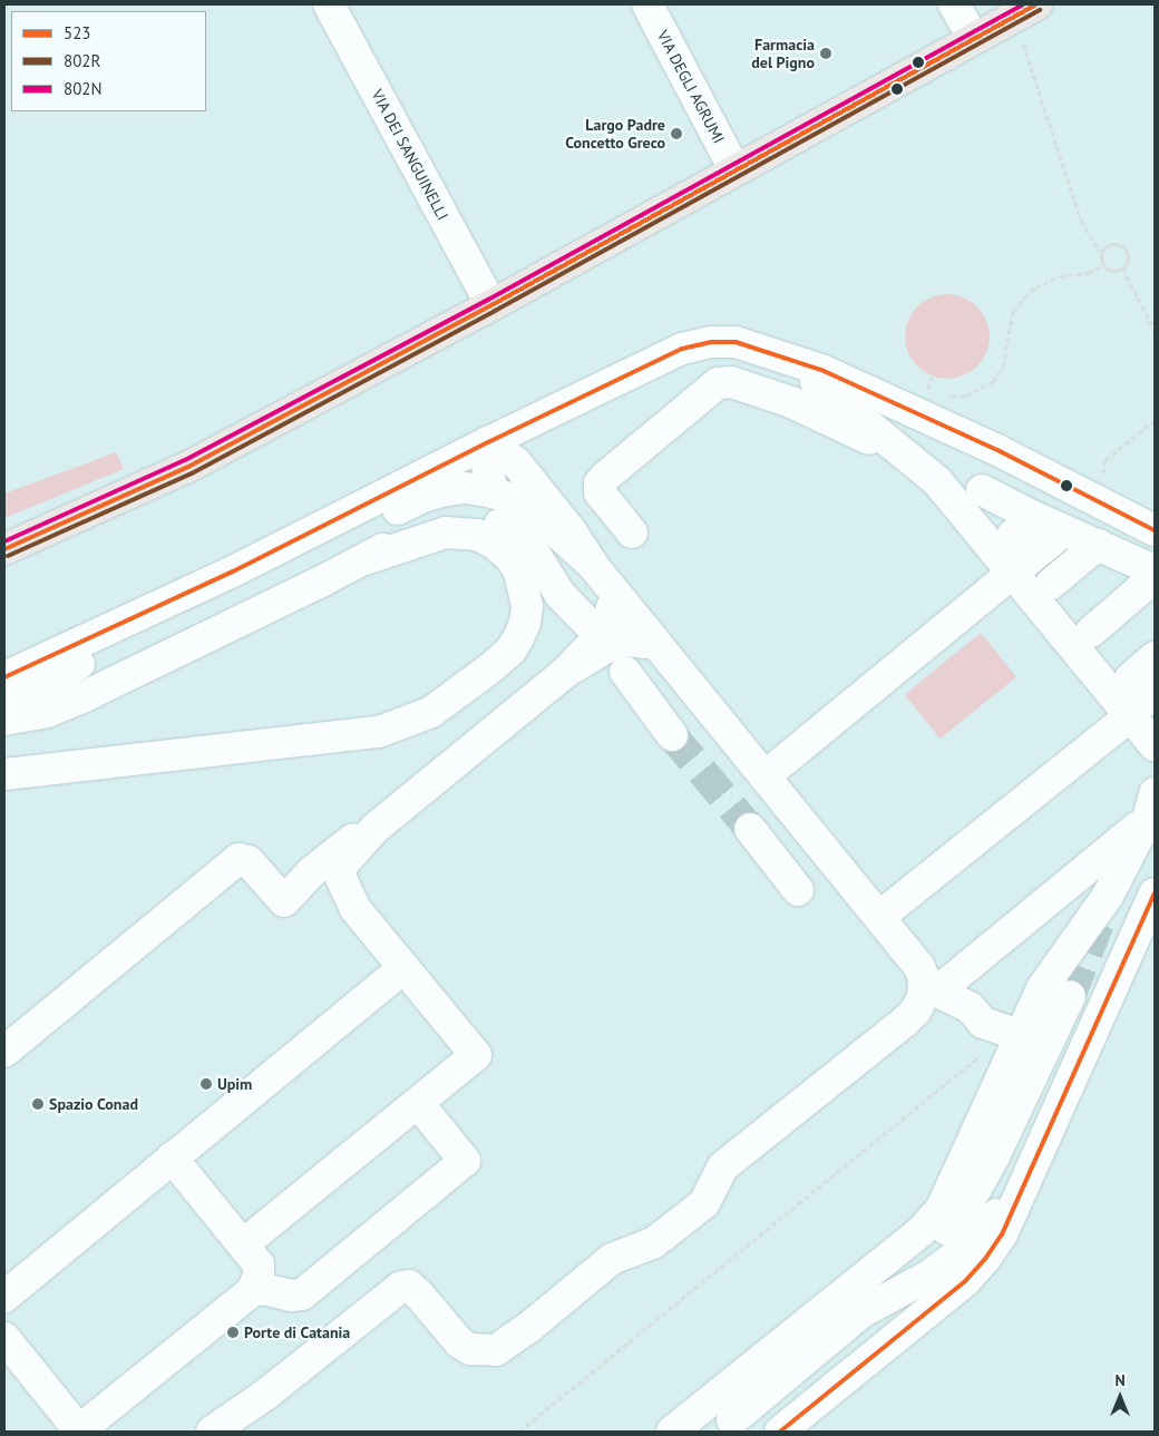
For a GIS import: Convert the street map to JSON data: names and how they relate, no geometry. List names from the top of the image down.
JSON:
{
  "streets": {
    "street": ["VIA DEGLI AGRUMI", "VIA DEI SANGUINELLI"]
  },
  "places": [
    "Farmacia del Pigno",
    "Largo Padre Concetto Greco",
    "Upim",
    "Spazio Conad",
    "Porte di Catania"
  ],
  "lines": ["transit line 523", "transit line 802N", "transit line 802R"],
  "legend": ["523", "802R", "802N"],
  "north": "top"
}
